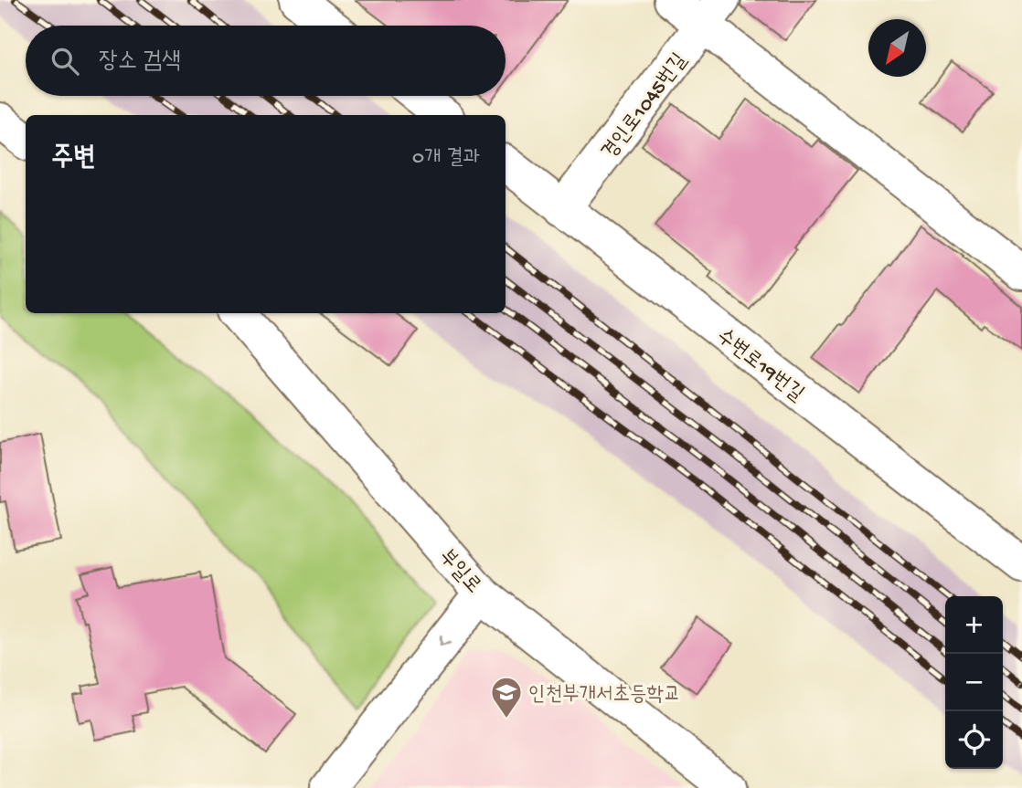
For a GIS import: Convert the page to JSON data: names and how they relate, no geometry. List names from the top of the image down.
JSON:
{
  "streets": {
    "street": ["경인로1045번길", "수변로19번길", "부일로"]
  },
  "crossings": [
    ["경인로1045번길", "수변로19번길"]
  ],
  "places": {
    "school or university": ["인천부개서초등학교"]
  },
  "north": "bottom left",
  "page": {
    "search": "장소 검색",
    "heading": ["주변", "0개 결과"],
    "map_buttons": ["+", "−"]
  }
}
